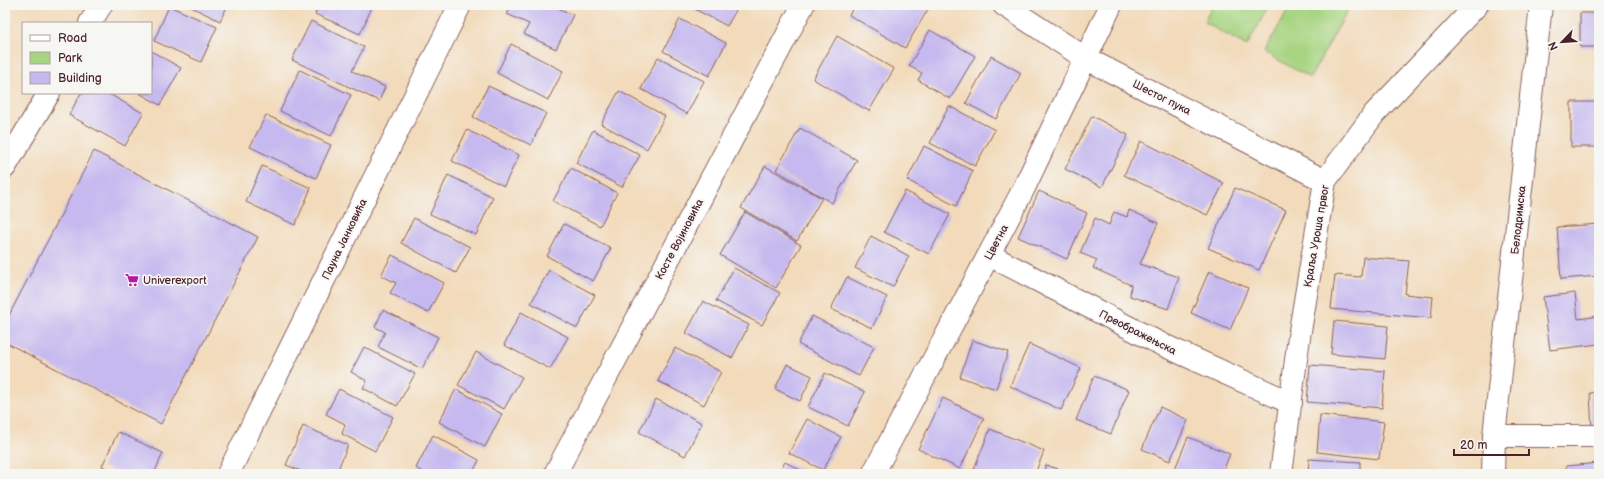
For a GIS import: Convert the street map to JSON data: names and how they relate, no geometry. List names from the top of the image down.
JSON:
{
  "streets": {
    "street": [
      "Шестог пука",
      "Белодримска",
      "Краља Уроша првог",
      "Пауна Јанковића",
      "Косте Војиновића",
      "Цветна",
      "Преображењска"
    ]
  },
  "crossings": [
    ["Шестог пука", "Краља Уроша првог"],
    ["Шестог пука", "Цветна"],
    ["Краља Уроша првог", "Преображењска"],
    ["Цветна", "Преображењска"]
  ],
  "places": {
    "supermarket": ["Univerexport"]
  },
  "legend": ["Road", "Park", "Building"],
  "scale_bar": "20 m",
  "north": "bottom left"
}
